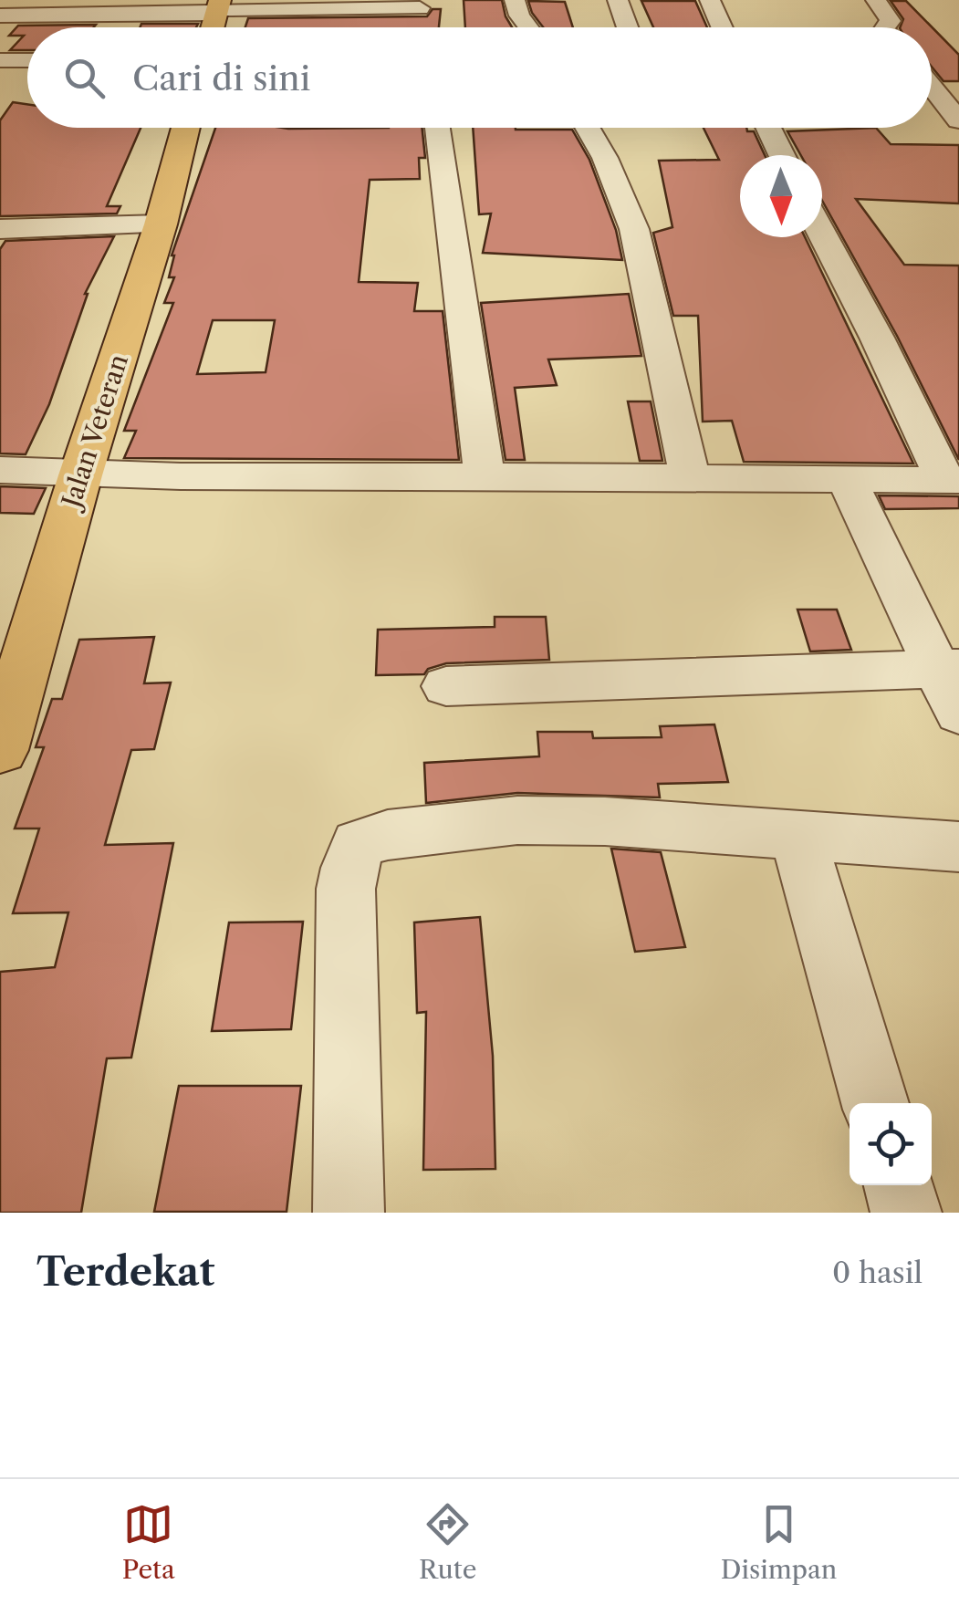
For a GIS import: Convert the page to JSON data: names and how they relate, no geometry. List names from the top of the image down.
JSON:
{
  "streets": {
    "main road": ["Jalan Veteran"]
  },
  "north": "bottom",
  "page": {
    "search": "Cari di sini",
    "heading": ["Terdekat", "0 hasil"],
    "nav": ["Peta", "Rute", "Disimpan"]
  }
}
